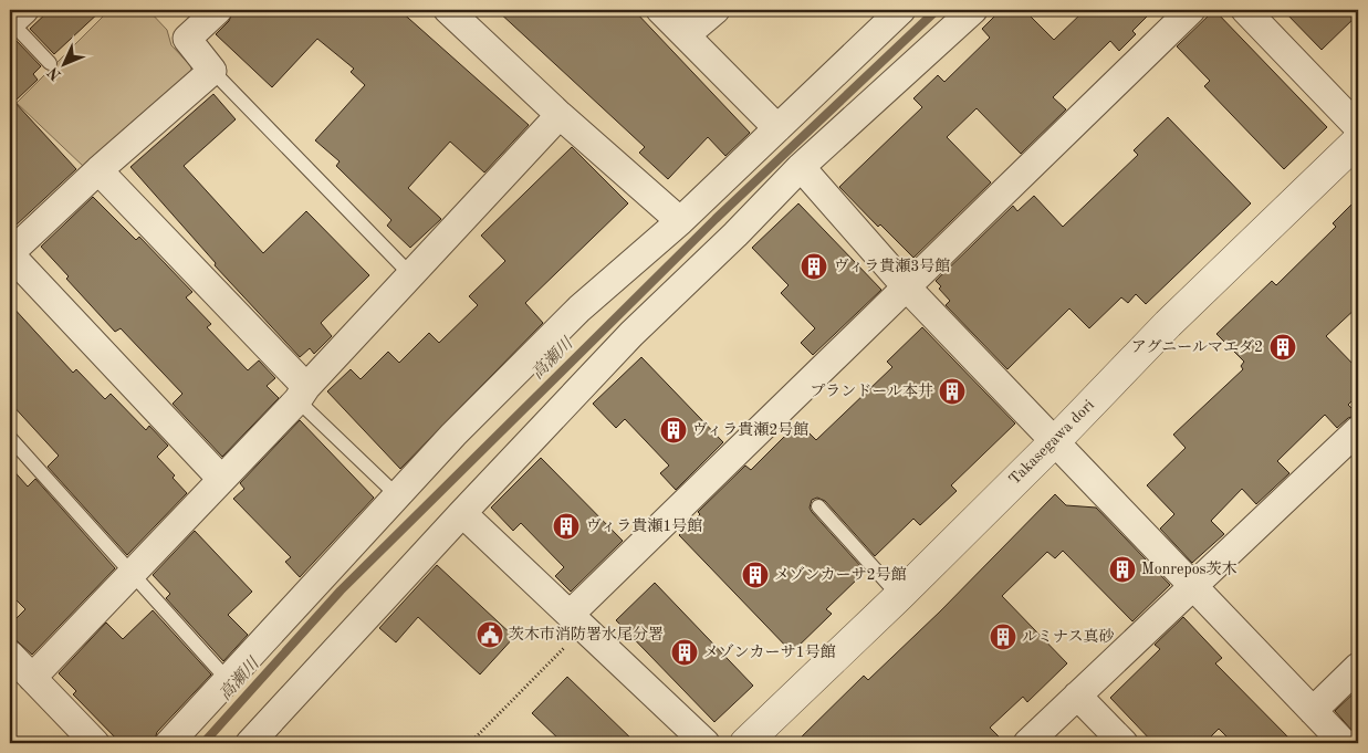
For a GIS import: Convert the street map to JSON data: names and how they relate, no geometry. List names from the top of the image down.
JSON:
{
  "streets": {
    "street": ["Takasegawa dori"]
  },
  "water": ["高瀬川"],
  "places": {
    "building": [
      "ヴィラ貴瀬3号館",
      "アグニールマエダ2",
      "プランドール本井",
      "ヴィラ貴瀬2号館",
      "ヴィラ貴瀬1号館",
      "Monrepos茨木",
      "メゾンカーサ2号館",
      "ルミナス真砂",
      "メゾンカーサ1号館"
    ],
    "public building": ["茨木市消防署水尾分署"]
  },
  "north": "bottom left"
}
